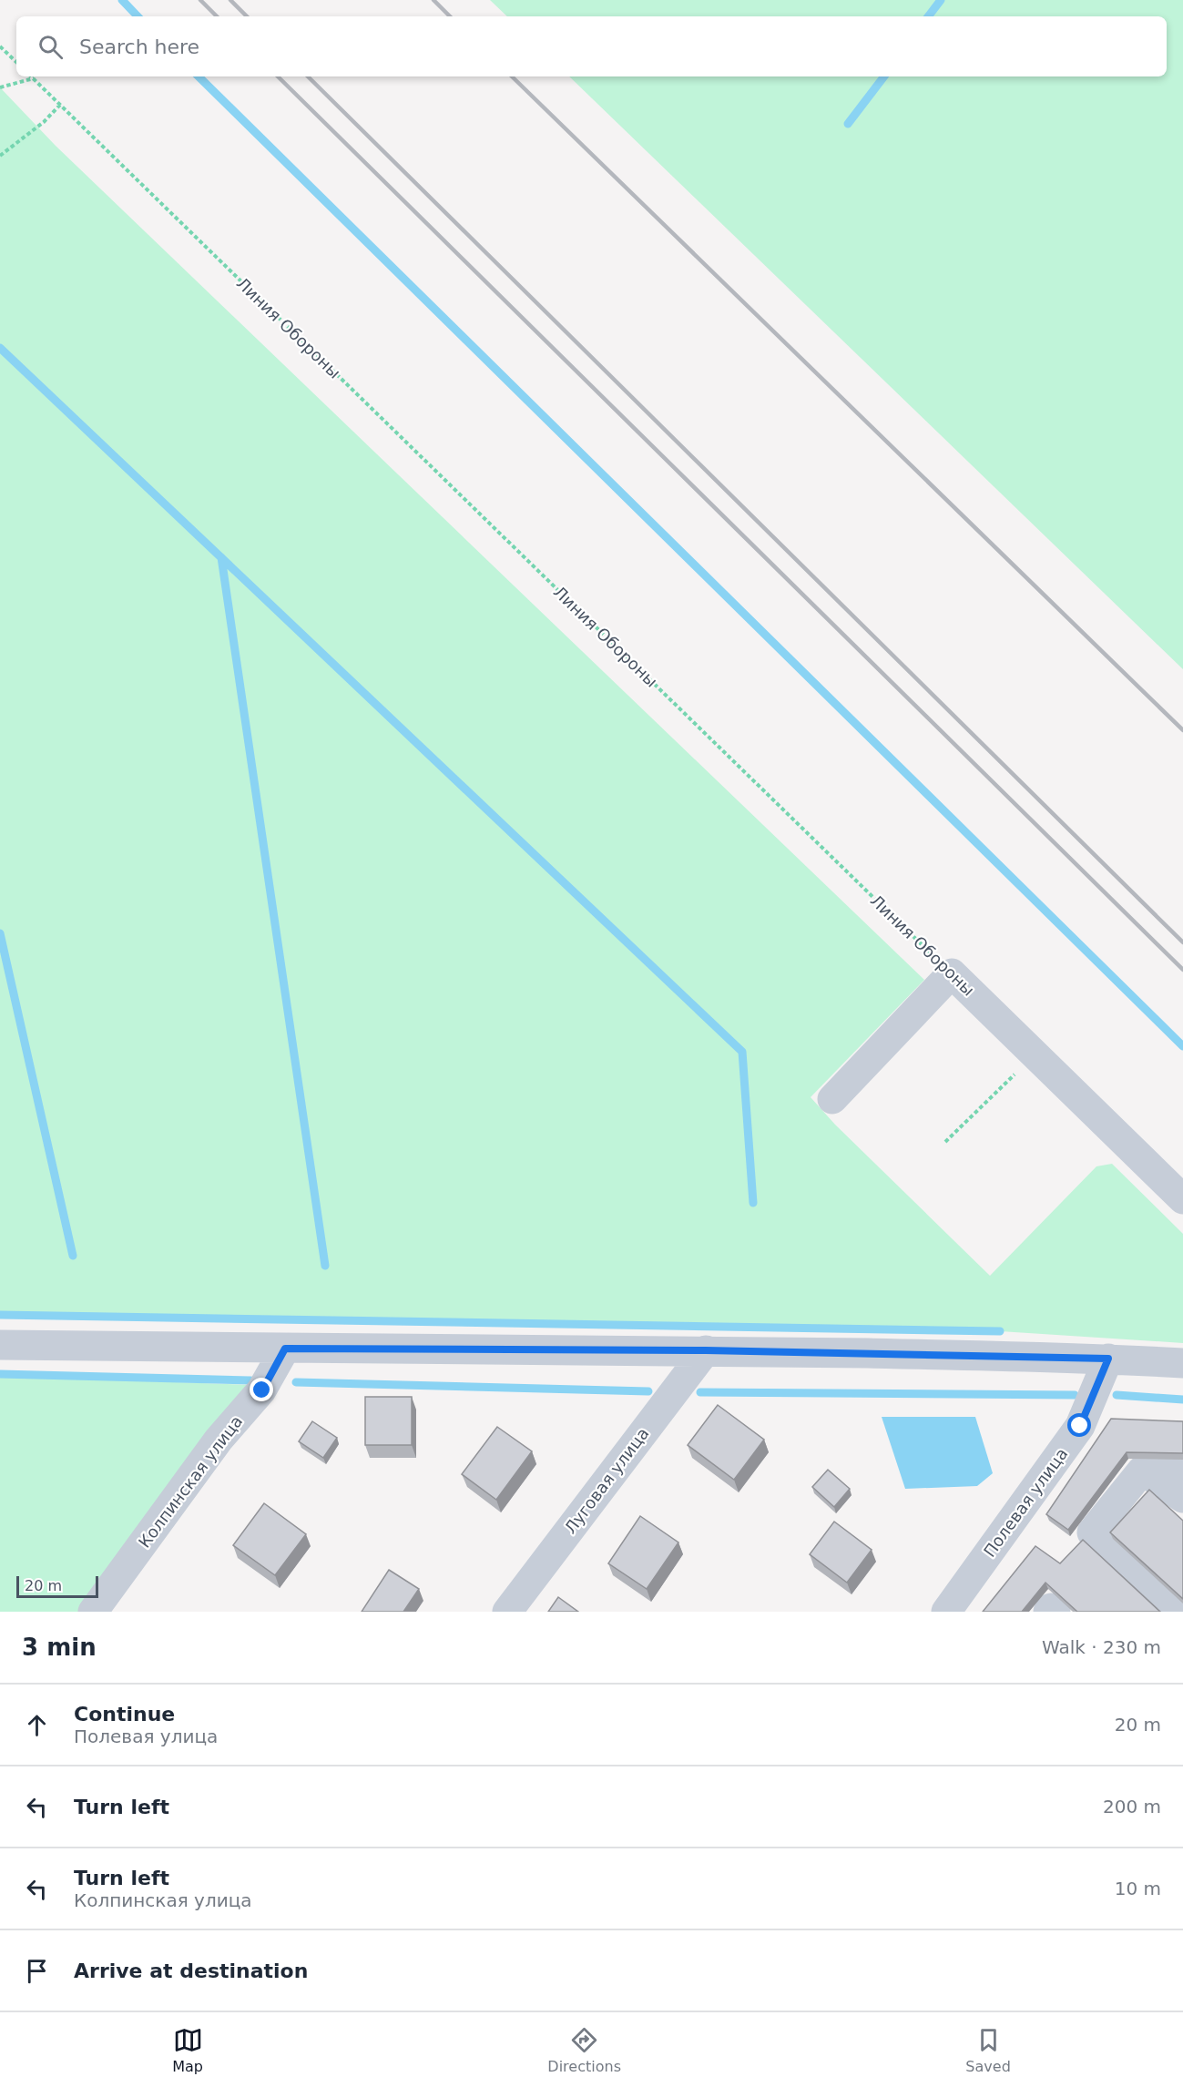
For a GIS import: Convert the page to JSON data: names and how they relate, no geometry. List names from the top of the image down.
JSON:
{
  "streets": {
    "street": [
      "Линия Обороны",
      "Луговая улица",
      "Колпинская улица",
      "Полевая улица"
    ]
  },
  "scale_bar": "20 m",
  "page": {
    "search": "Search here",
    "scale": "20 m",
    "heading": ["3 min", "Walk · 230 m"],
    "list": [
      ["Continue", "Полевая улица", "20 m"],
      ["Turn left", "200 m"],
      ["Turn left", "Колпинская улица", "10 m"],
      "Arrive at destination"
    ],
    "nav": ["Map", "Directions", "Saved"]
  }
}
